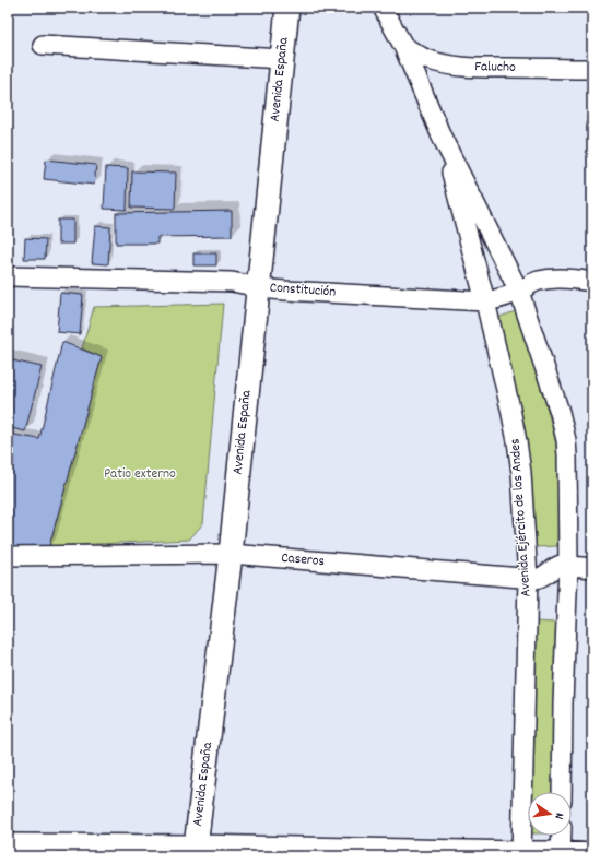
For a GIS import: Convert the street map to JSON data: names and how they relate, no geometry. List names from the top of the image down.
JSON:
{
  "streets": {
    "main road": ["Avenida España"],
    "street": [
      "Falucho",
      "Constitución",
      "Avenida Ejército de los Andes",
      "Caseros"
    ]
  },
  "crossings": [
    ["Falucho", "Avenida Ejército de los Andes"],
    ["Avenida España", "Constitución"],
    ["Avenida España", "Caseros"],
    ["Constitución", "Avenida Ejército de los Andes"],
    ["Avenida Ejército de los Andes", "Caseros"]
  ],
  "parks": ["Patio externo"],
  "north": "right"
}
